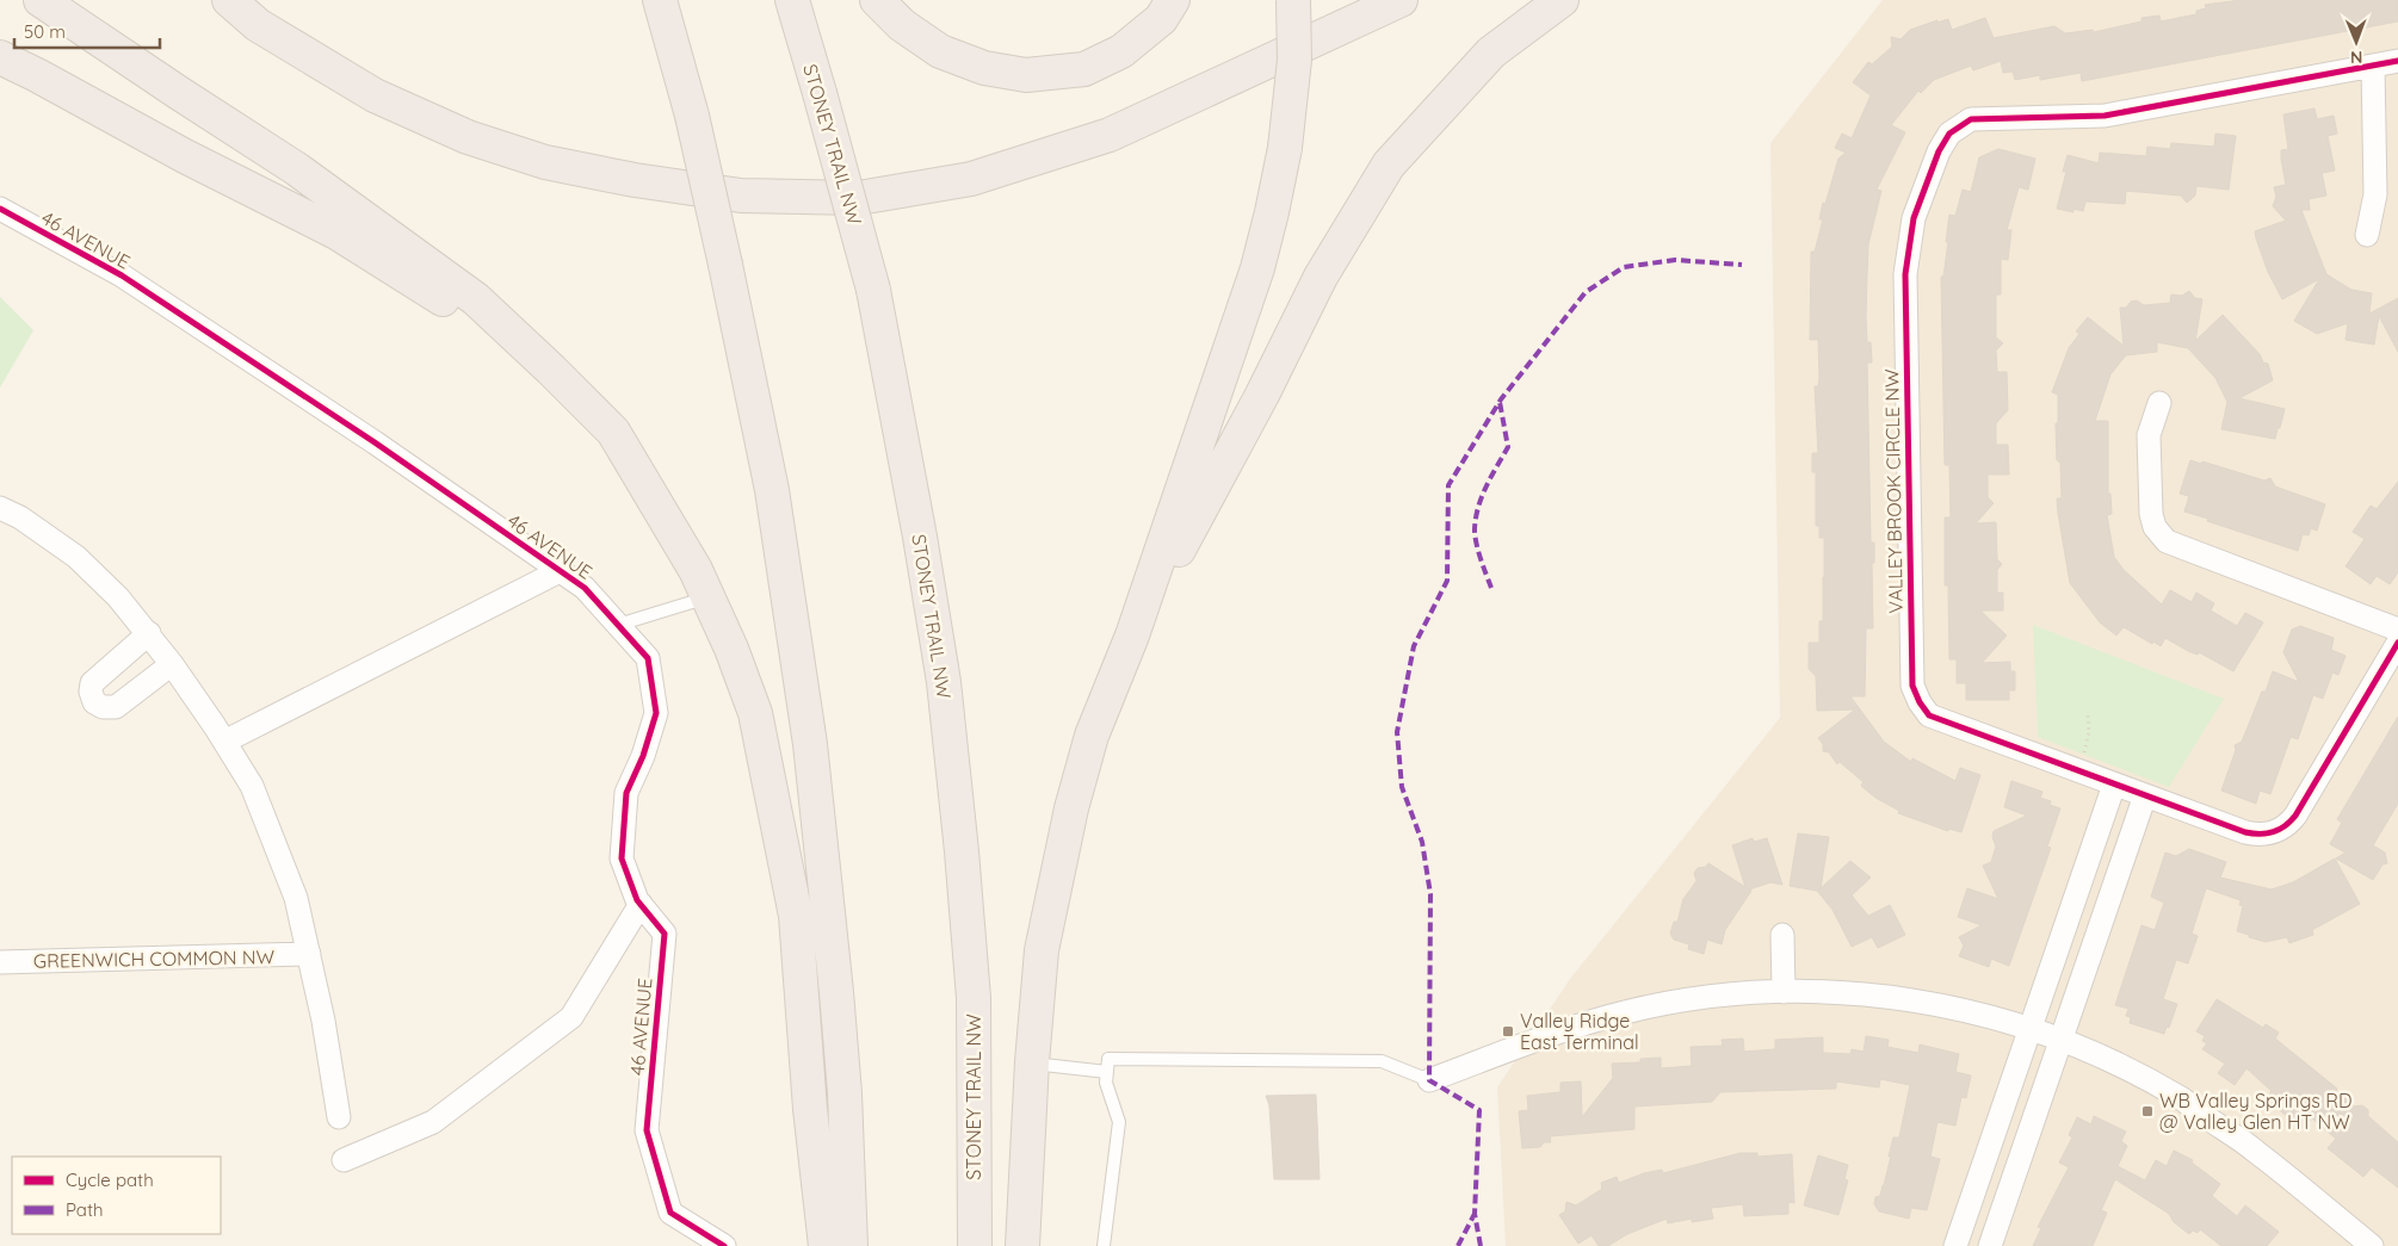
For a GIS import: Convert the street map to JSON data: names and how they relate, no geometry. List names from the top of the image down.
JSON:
{
  "streets": {
    "highway": ["STONEY TRAIL NW"],
    "street": ["46 AVENUE", "VALLEY BROOK CIRCLE NW", "GREENWICH COMMON NW"]
  },
  "places": {
    "transit": ["Valley Ridge East Terminal", "WB Valley Springs RD @ Valley Glen HT NW"]
  },
  "legend": ["Cycle path", "Path"],
  "scale_bar": "50 m",
  "north": "bottom"
}
